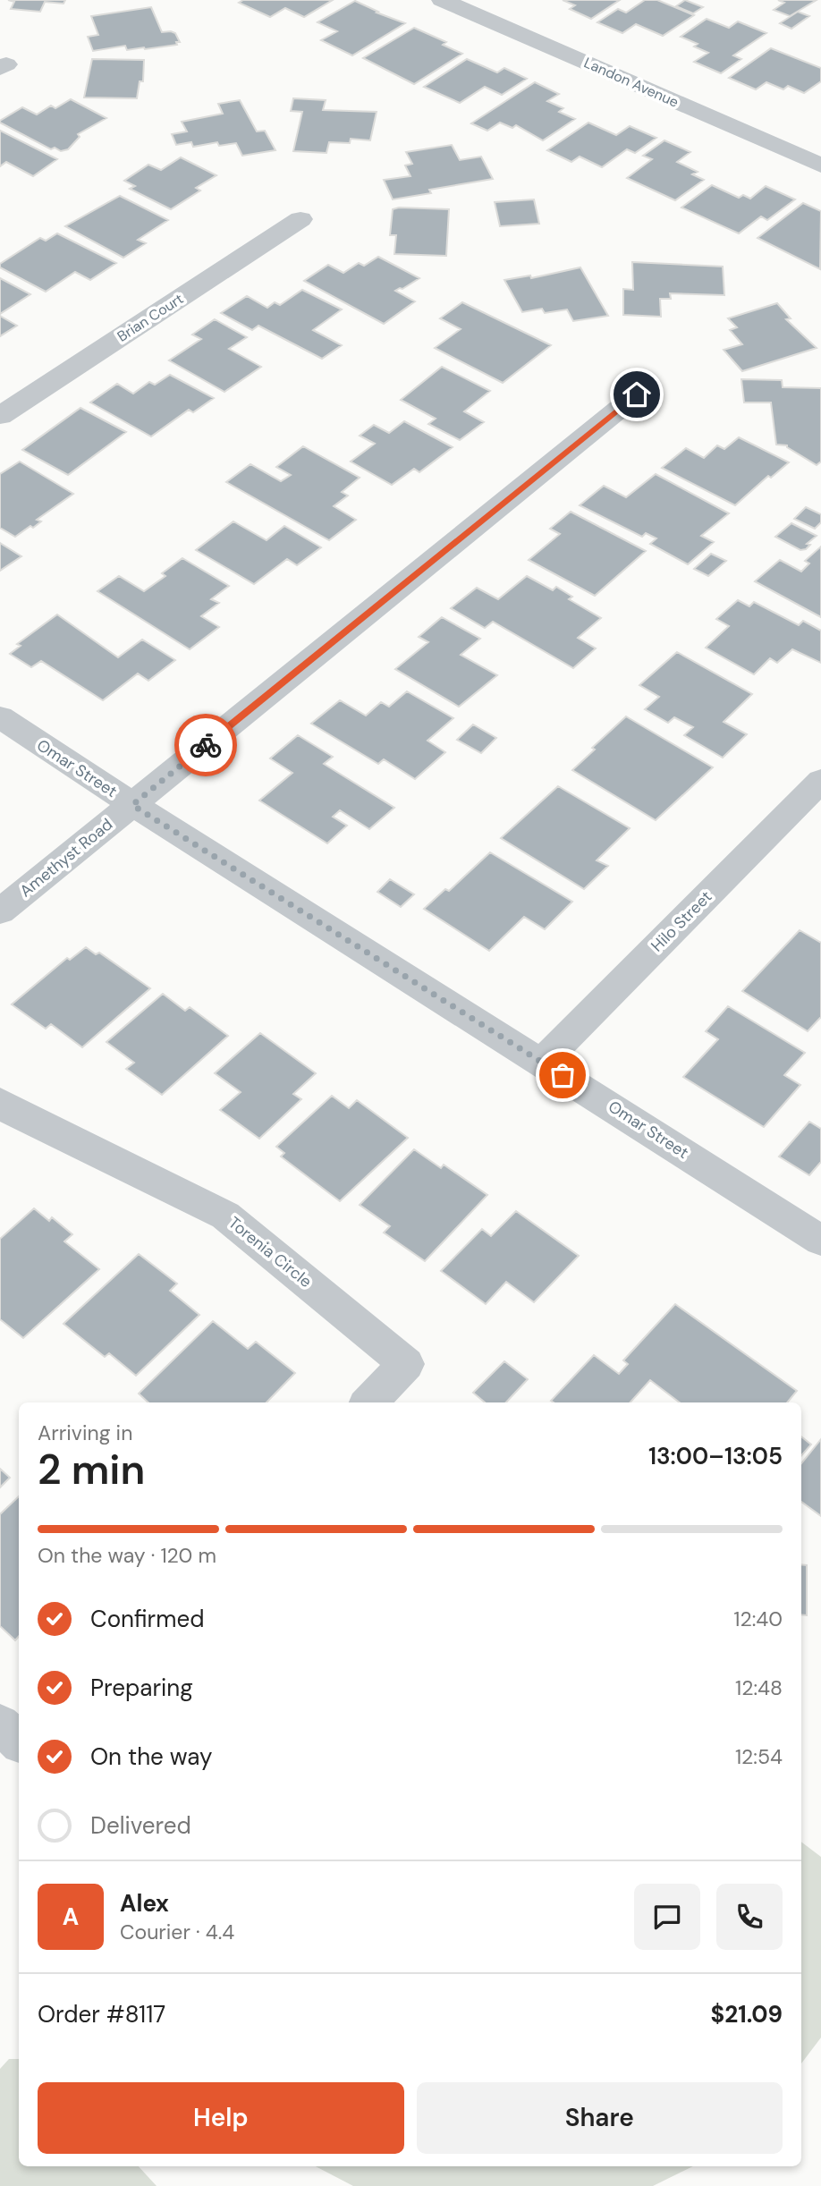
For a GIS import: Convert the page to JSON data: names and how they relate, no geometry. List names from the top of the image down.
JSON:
{
  "streets": {
    "street": [
      "Landon Avenue",
      "Brian Court",
      "Omar Street",
      "Amethyst Road",
      "Hilo Street",
      "Torenia Circle"
    ]
  },
  "crossings": [
    ["Omar Street", "Amethyst Road"],
    ["Omar Street", "Hilo Street"]
  ],
  "page": {
    "heading": ["2 min", "Arriving in", "13:00–13:05"],
    "panel": [
      "Alex",
      "Courier · 4.4",
      "Order #8117",
      "$21.09"
    ],
    "bar": "On the way · 120 m",
    "list": [
      ["Confirmed", "12:40"],
      ["Preparing", "12:48"],
      ["On the way", "12:54"],
      "Delivered"
    ],
    "round": "A",
    "buttons": ["Help", "Share"]
  }
}
